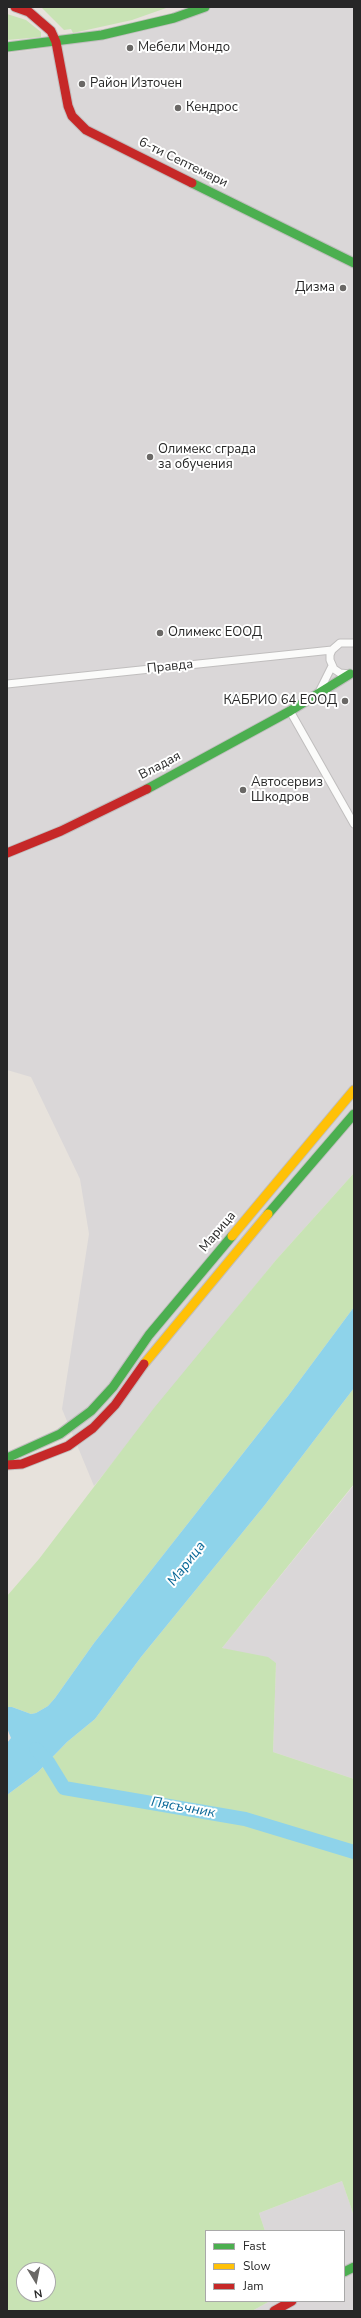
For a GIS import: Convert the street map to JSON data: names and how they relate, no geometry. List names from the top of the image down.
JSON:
{
  "streets": {
    "street": [
      "6-ти Септември",
      "Правда",
      "Владая",
      "Марица"
    ]
  },
  "water": ["Марица", "Пясъчник"],
  "places": [
    "Мебели Мондо",
    "Район Източен",
    "Кендрос",
    "Дизма",
    "Олимекс сграда за обучения",
    "Олимекс ЕООД",
    "КАБРИО 64 ЕООД",
    "Автосервиз Шкодров"
  ],
  "legend": ["Fast", "Slow", "Jam"],
  "north": "bottom"
}
